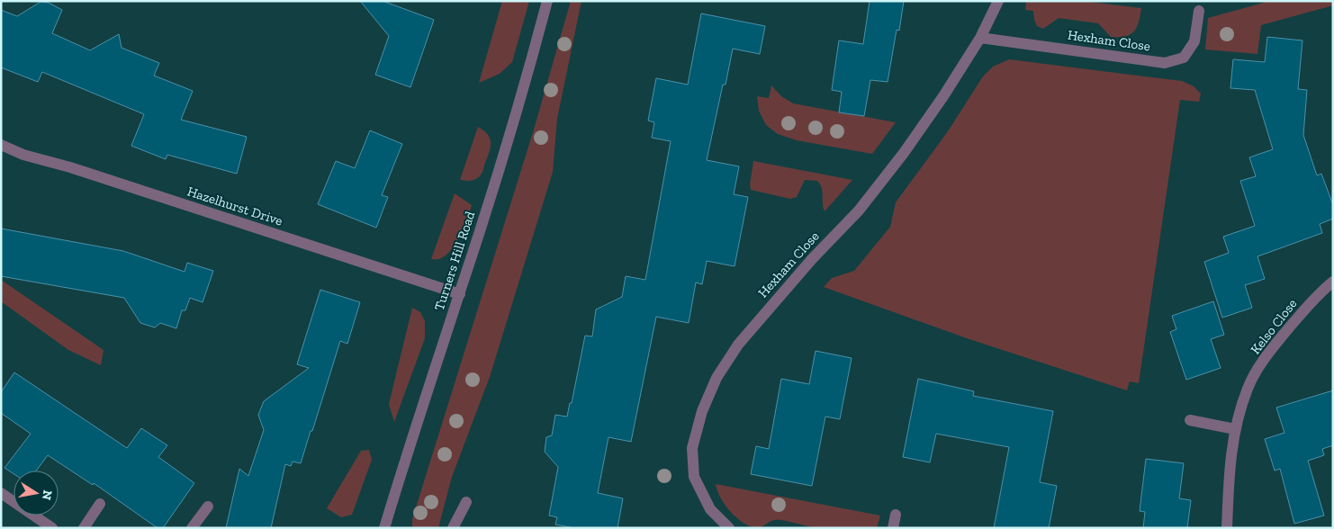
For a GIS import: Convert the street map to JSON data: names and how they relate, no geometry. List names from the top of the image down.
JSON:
{
  "streets": {
    "street": [
      "Hexham Close",
      "Hazelhurst Drive",
      "Turners Hill Road",
      "Kelso Close"
    ]
  },
  "crossings": [
    ["Hazelhurst Drive", "Turners Hill Road"]
  ],
  "north": "right"
}
